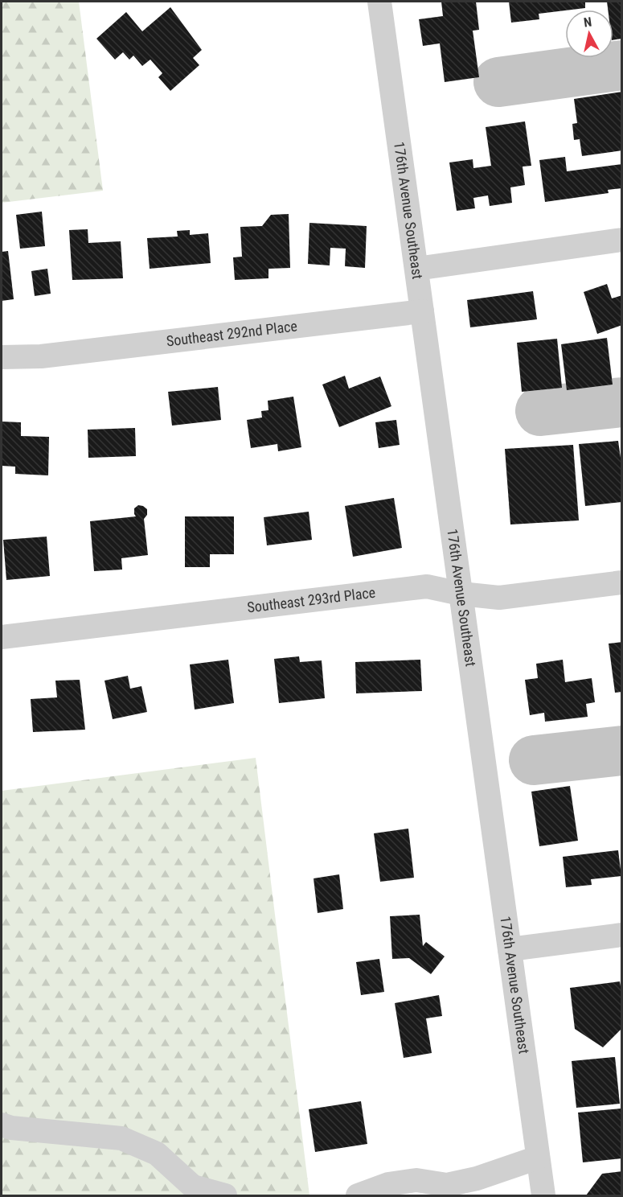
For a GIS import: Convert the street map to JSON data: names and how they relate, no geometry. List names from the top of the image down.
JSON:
{
  "streets": {
    "street": ["176th Avenue Southeast", "Southeast 292nd Place", "Southeast 293rd Place"]
  },
  "crossings": [
    ["176th Avenue Southeast", "Southeast 292nd Place"],
    ["176th Avenue Southeast", "Southeast 293rd Place"]
  ],
  "north": "top"
}
